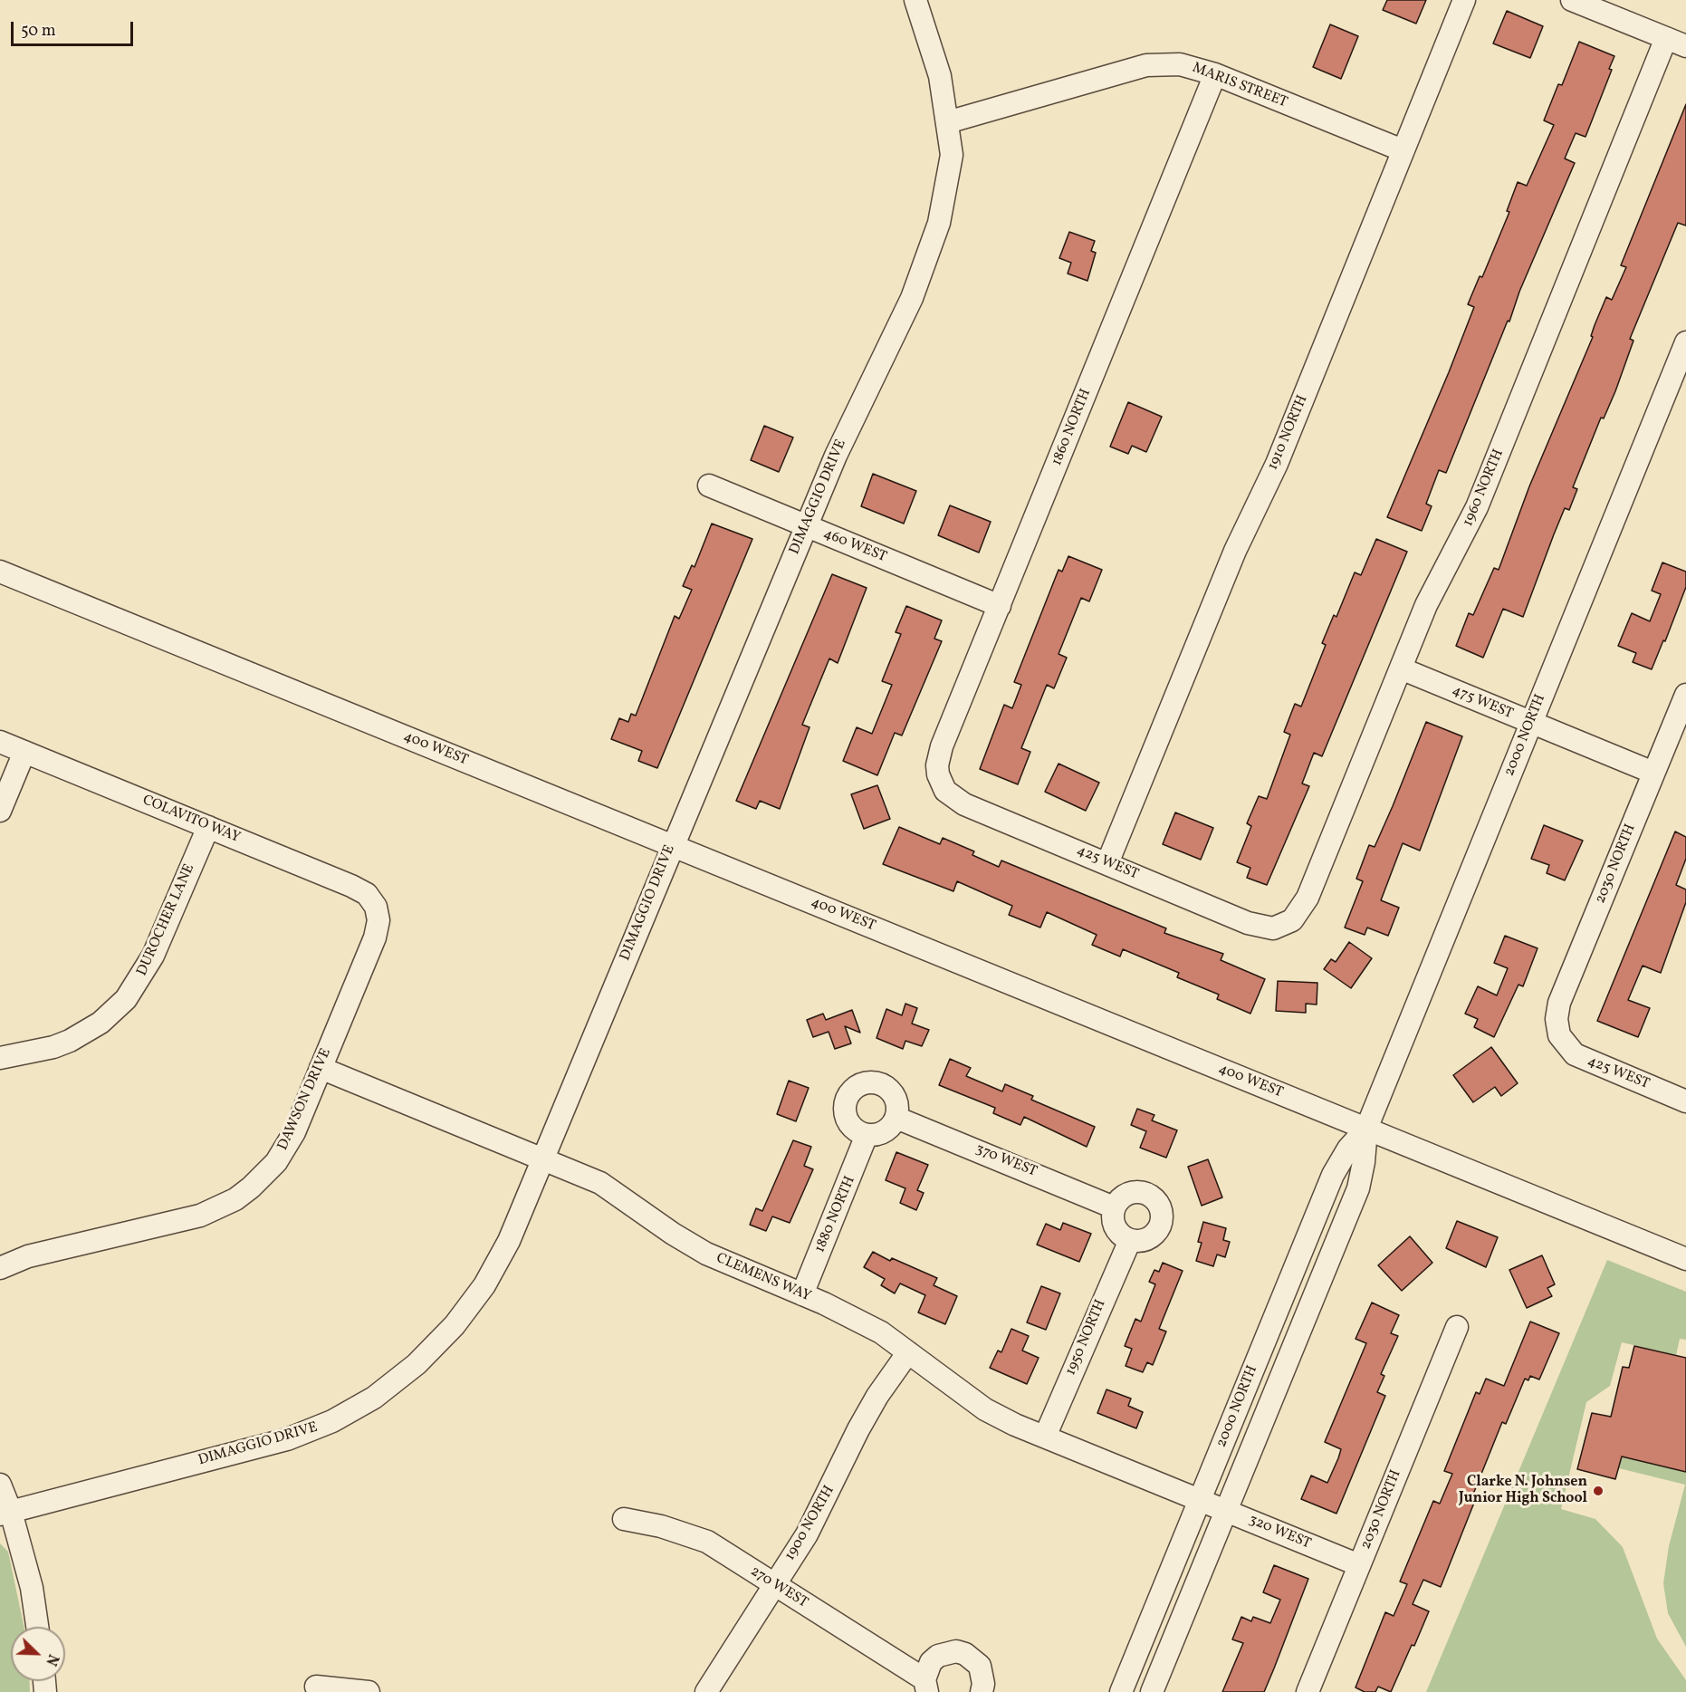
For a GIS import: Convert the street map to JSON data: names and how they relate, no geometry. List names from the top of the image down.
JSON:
{
  "streets": {
    "street": [
      "MARIS STREET",
      "1860 NORTH",
      "1910 NORTH",
      "1960 NORTH",
      "DIMAGGIO DRIVE",
      "460 WEST",
      "475 WEST",
      "2000 NORTH",
      "400 WEST",
      "COLAVITO WAY",
      "425 WEST",
      "2030 NORTH",
      "DUROCHER LANE",
      "DAWSON DRIVE",
      "370 WEST",
      "1880 NORTH",
      "CLEMENS WAY",
      "1950 NORTH",
      "1900 NORTH",
      "320 WEST",
      "270 WEST"
    ]
  },
  "crossings": [
    ["MARIS STREET", "1860 NORTH"],
    ["MARIS STREET", "1910 NORTH"],
    ["MARIS STREET", "DIMAGGIO DRIVE"],
    ["1860 NORTH", "460 WEST"],
    ["1860 NORTH", "425 WEST"],
    ["1910 NORTH", "425 WEST"],
    ["1960 NORTH", "475 WEST"],
    ["1960 NORTH", "425 WEST"],
    ["DIMAGGIO DRIVE", "460 WEST"],
    ["DIMAGGIO DRIVE", "400 WEST"],
    ["DIMAGGIO DRIVE", "CLEMENS WAY"],
    ["475 WEST", "2000 NORTH"],
    ["475 WEST", "2030 NORTH"],
    ["2000 NORTH", "400 WEST"],
    ["2000 NORTH", "CLEMENS WAY"],
    ["2000 NORTH", "320 WEST"],
    ["COLAVITO WAY", "DUROCHER LANE"],
    ["COLAVITO WAY", "DAWSON DRIVE"],
    ["425 WEST", "2030 NORTH"],
    ["2030 NORTH", "320 WEST"],
    ["DAWSON DRIVE", "CLEMENS WAY"],
    ["370 WEST", "1880 NORTH"],
    ["370 WEST", "1950 NORTH"],
    ["1880 NORTH", "CLEMENS WAY"],
    ["CLEMENS WAY", "1950 NORTH"],
    ["CLEMENS WAY", "1900 NORTH"],
    ["CLEMENS WAY", "320 WEST"],
    ["1900 NORTH", "270 WEST"]
  ],
  "places": ["Clarke N. Johnsen Junior High School"],
  "scale_bar": "50 m",
  "north": "bottom right"
}
